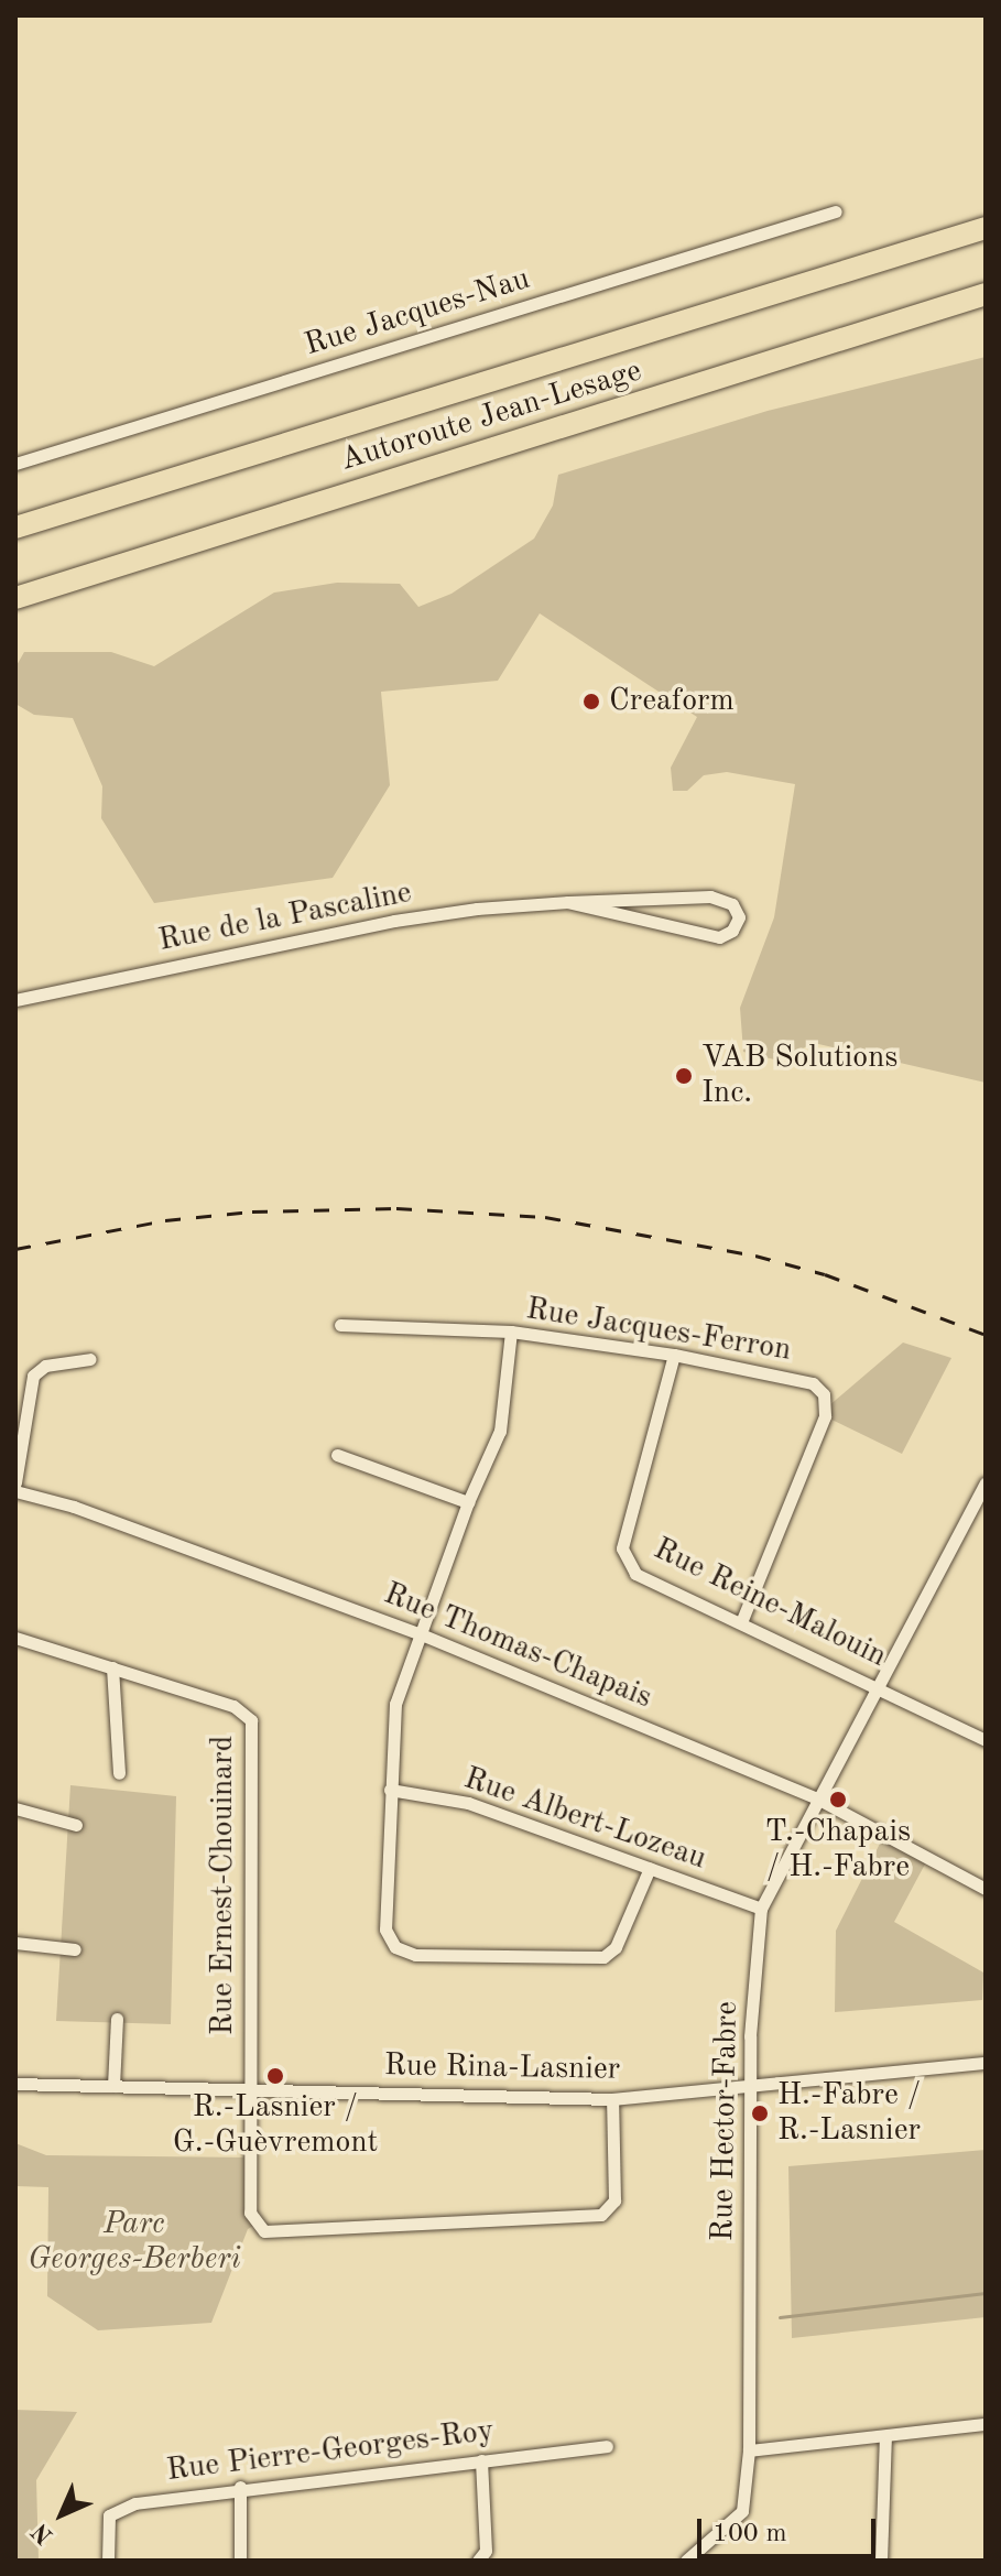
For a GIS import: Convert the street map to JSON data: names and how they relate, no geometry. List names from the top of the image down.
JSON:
{
  "streets": {
    "highway": ["Autoroute Jean-Lesage"],
    "street": [
      "Rue Jacques-Nau",
      "Rue de la Pascaline",
      "Rue Jacques-Ferron",
      "Rue Reine-Malouin",
      "Rue Thomas-Chapais",
      "Rue Albert-Lozeau",
      "Rue Ernest-Chouinard",
      "Rue Rina-Lasnier",
      "Rue Hector-Fabre",
      "Rue Pierre-Georges-Roy"
    ]
  },
  "crossings": [
    ["Rue Jacques-Ferron", "Rue Reine-Malouin"],
    ["Rue Reine-Malouin", "Rue Hector-Fabre"],
    ["Rue Thomas-Chapais", "Rue Hector-Fabre"],
    ["Rue Albert-Lozeau", "Rue Hector-Fabre"],
    ["Rue Ernest-Chouinard", "Rue Rina-Lasnier"],
    ["Rue Rina-Lasnier", "Rue Hector-Fabre"]
  ],
  "parks": ["Parc Georges-Berberi"],
  "places": [
    "Creaform",
    "VAB Solutions Inc.",
    "T.-Chapais / H.-Fabre",
    "R.-Lasnier / G.-Guèvremont",
    "H.-Fabre / R.-Lasnier"
  ],
  "scale_bar": "100 m",
  "north": "bottom left"
}
